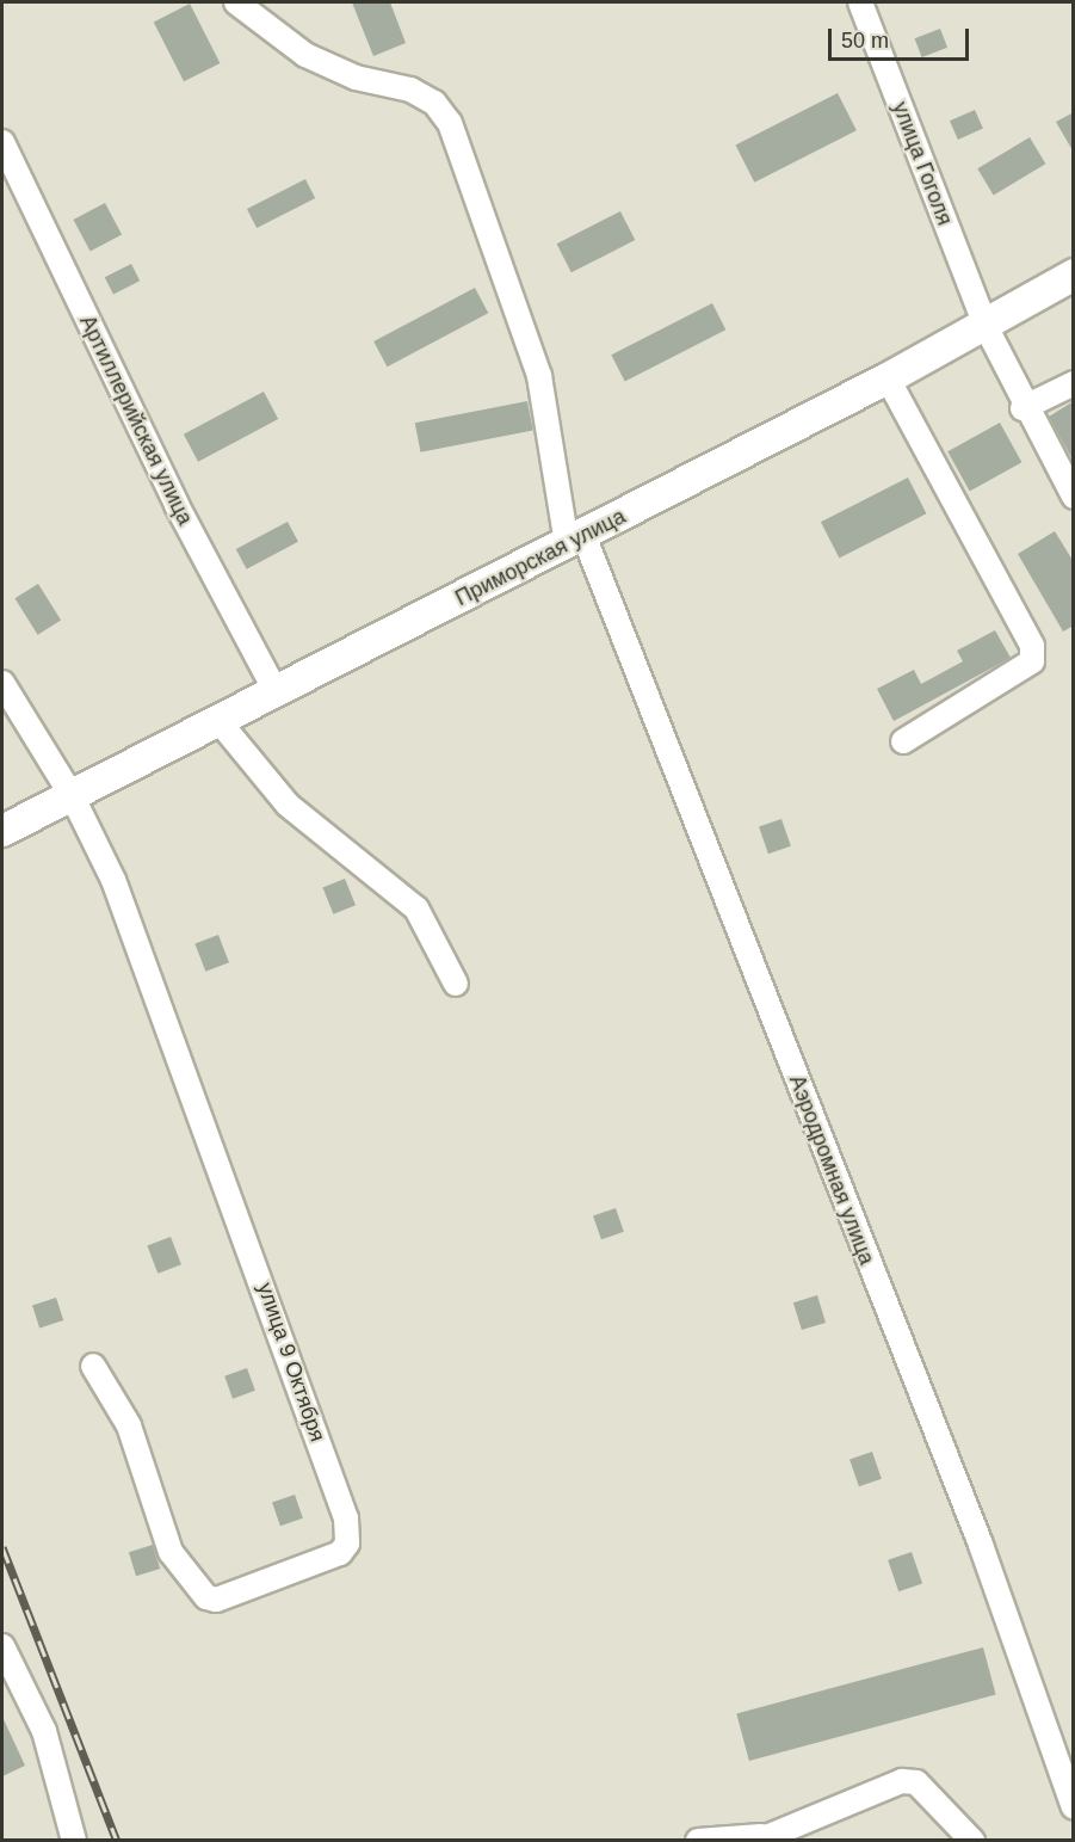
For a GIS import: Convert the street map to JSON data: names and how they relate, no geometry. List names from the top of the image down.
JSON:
{
  "streets": {
    "main road": ["Приморская улица"],
    "lane": [
      "улица Гоголя",
      "Артиллерийская улица",
      "Аэродромная улица",
      "улица 9 Октября"
    ]
  },
  "crossings": [
    ["улица Гоголя", "Приморская улица"],
    ["Артиллерийская улица", "Приморская улица"],
    ["Приморская улица", "Аэродромная улица"],
    ["Приморская улица", "улица 9 Октября"]
  ],
  "scale_bar": "50 m"
}
